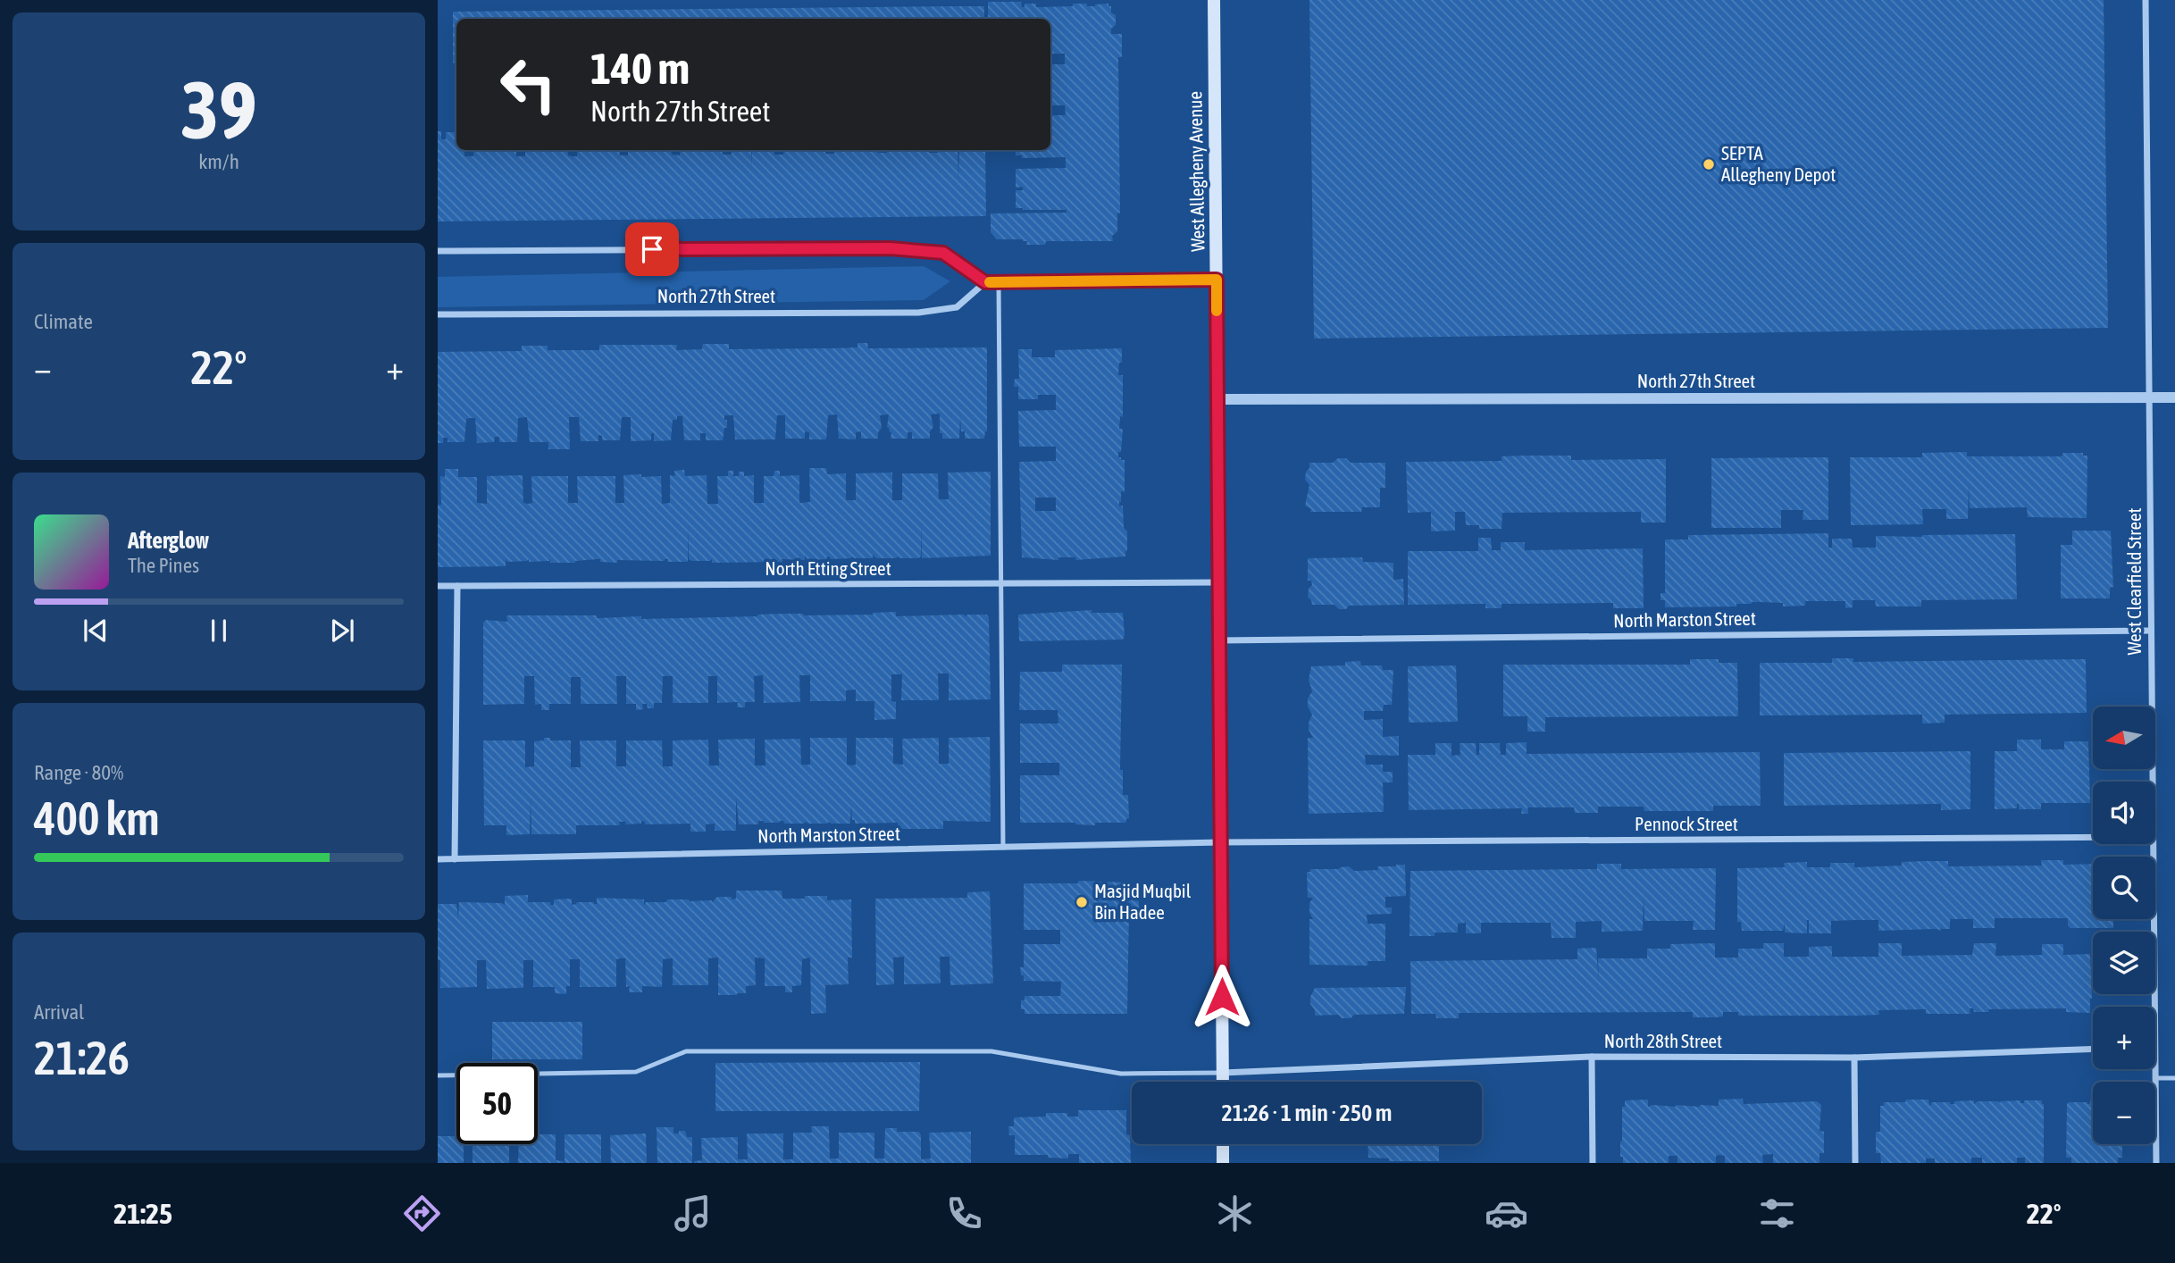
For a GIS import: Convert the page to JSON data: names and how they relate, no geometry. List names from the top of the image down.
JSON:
{
  "streets": {
    "main road": ["West Allegheny Avenue"],
    "street": [
      "North 27th Street",
      "North Etting Street",
      "West Clearfield Street",
      "North Marston Street",
      "Pennock Street",
      "North 28th Street"
    ]
  },
  "crossings": [
    ["West Allegheny Avenue", "North 27th Street"],
    ["West Allegheny Avenue", "North Etting Street"],
    ["West Allegheny Avenue", "North Marston Street"],
    ["West Allegheny Avenue", "Pennock Street"],
    ["West Allegheny Avenue", "North 28th Street"],
    ["North 27th Street", "West Clearfield Street"],
    ["West Clearfield Street", "North Marston Street"],
    ["North Marston Street", "Pennock Street"]
  ],
  "places": ["SEPTA Allegheny Depot", "Masjid Muqbil Bin Hadee"],
  "north": "left",
  "page": {
    "tile": [
      ["39", "km/h"],
      "Climate",
      ["Range · 80%", "400 km"],
      ["Arrival", "21:26"]
    ],
    "turn": ["140 m", "North 27th Street"],
    "heat": ["−", "22°", "+"],
    "song": ["Afterglow", "The Pines"],
    "map_buttons": ["+", "−"],
    "limit": "50",
    "trip": "21:26 · 1 min · 250 m",
    "tabs": ["21:25", "22°"]
  }
}
